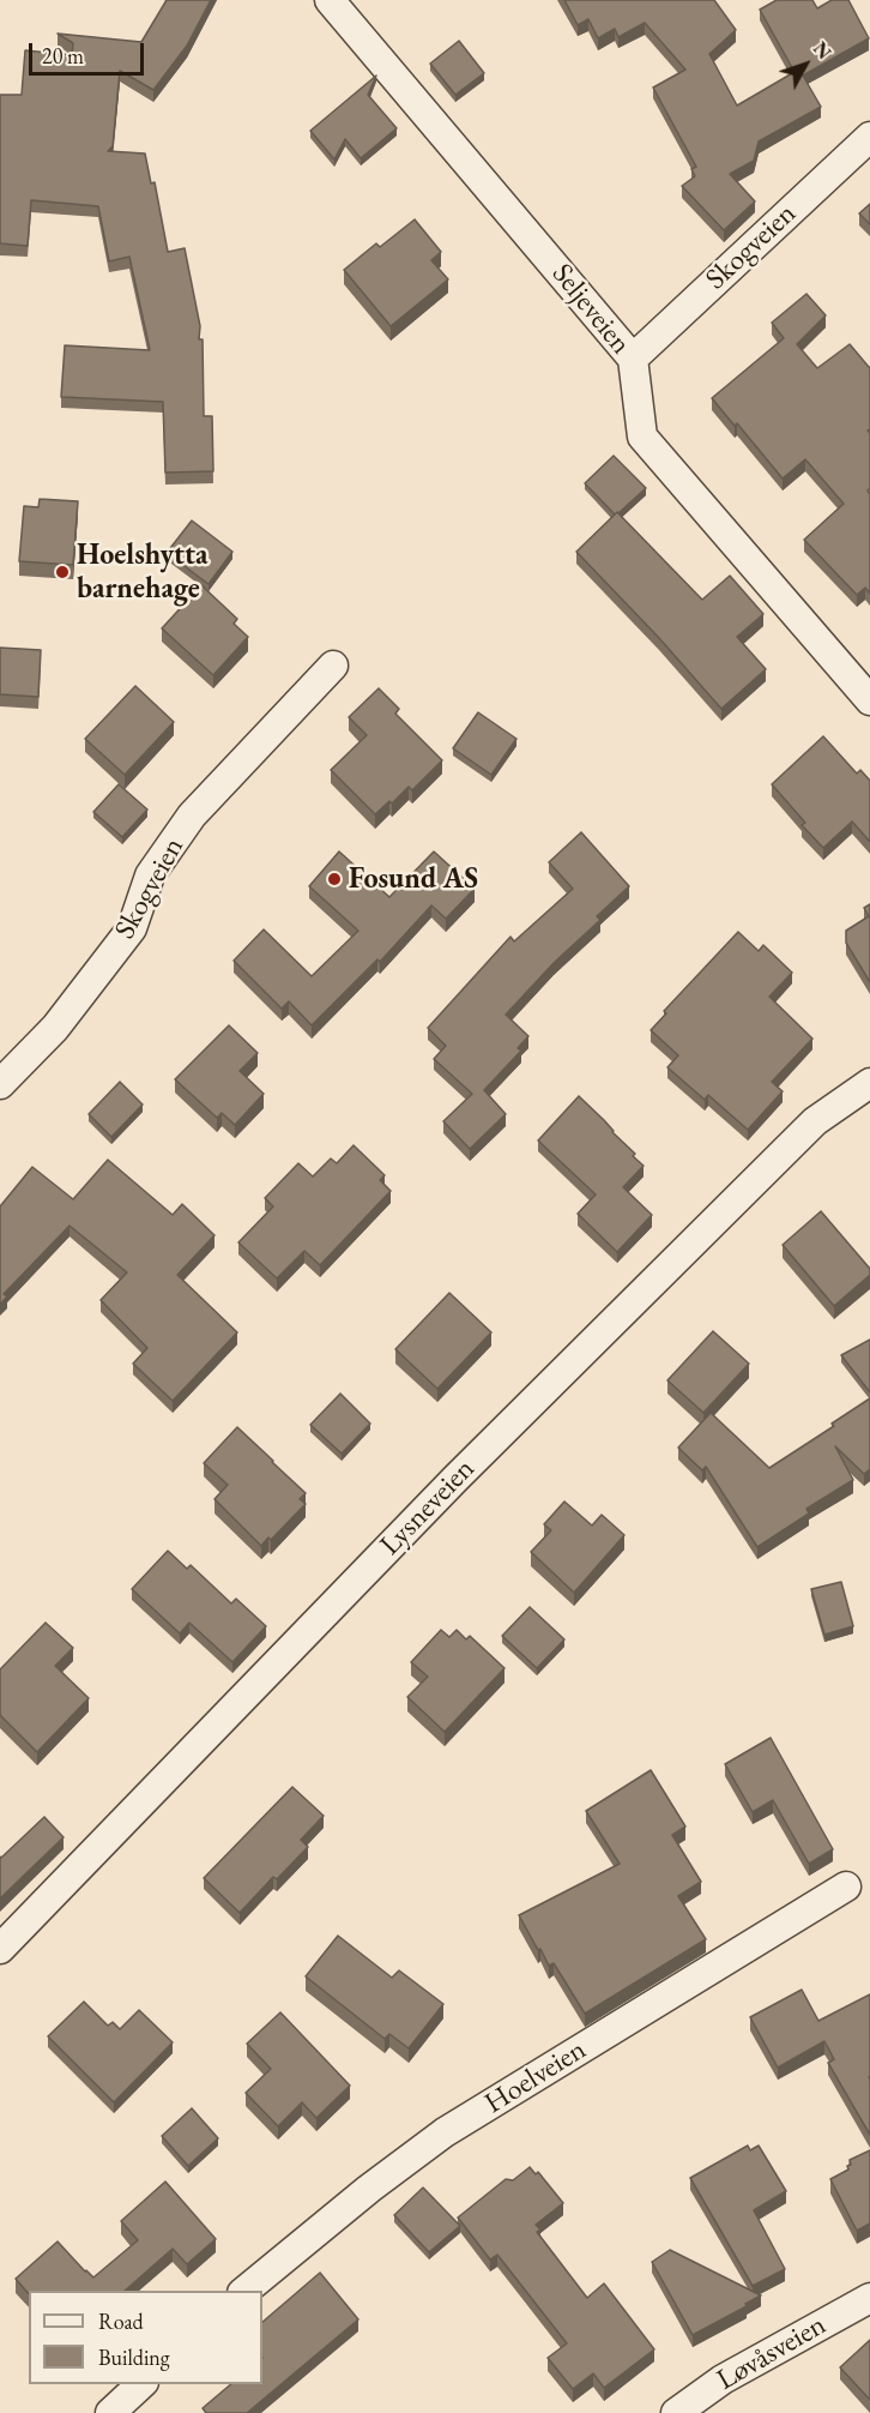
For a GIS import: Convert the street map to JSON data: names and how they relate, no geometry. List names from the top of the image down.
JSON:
{
  "streets": {
    "street": [
      "Skogveien",
      "Seljeveien",
      "Lysneveien",
      "Hoelveien",
      "Løvåsveien"
    ]
  },
  "crossings": [
    ["Skogveien", "Seljeveien"]
  ],
  "places": ["Hoelshytta barnehage", "Fosund AS"],
  "legend": ["Road", "Building"],
  "scale_bar": "20 m",
  "north": "top right"
}
